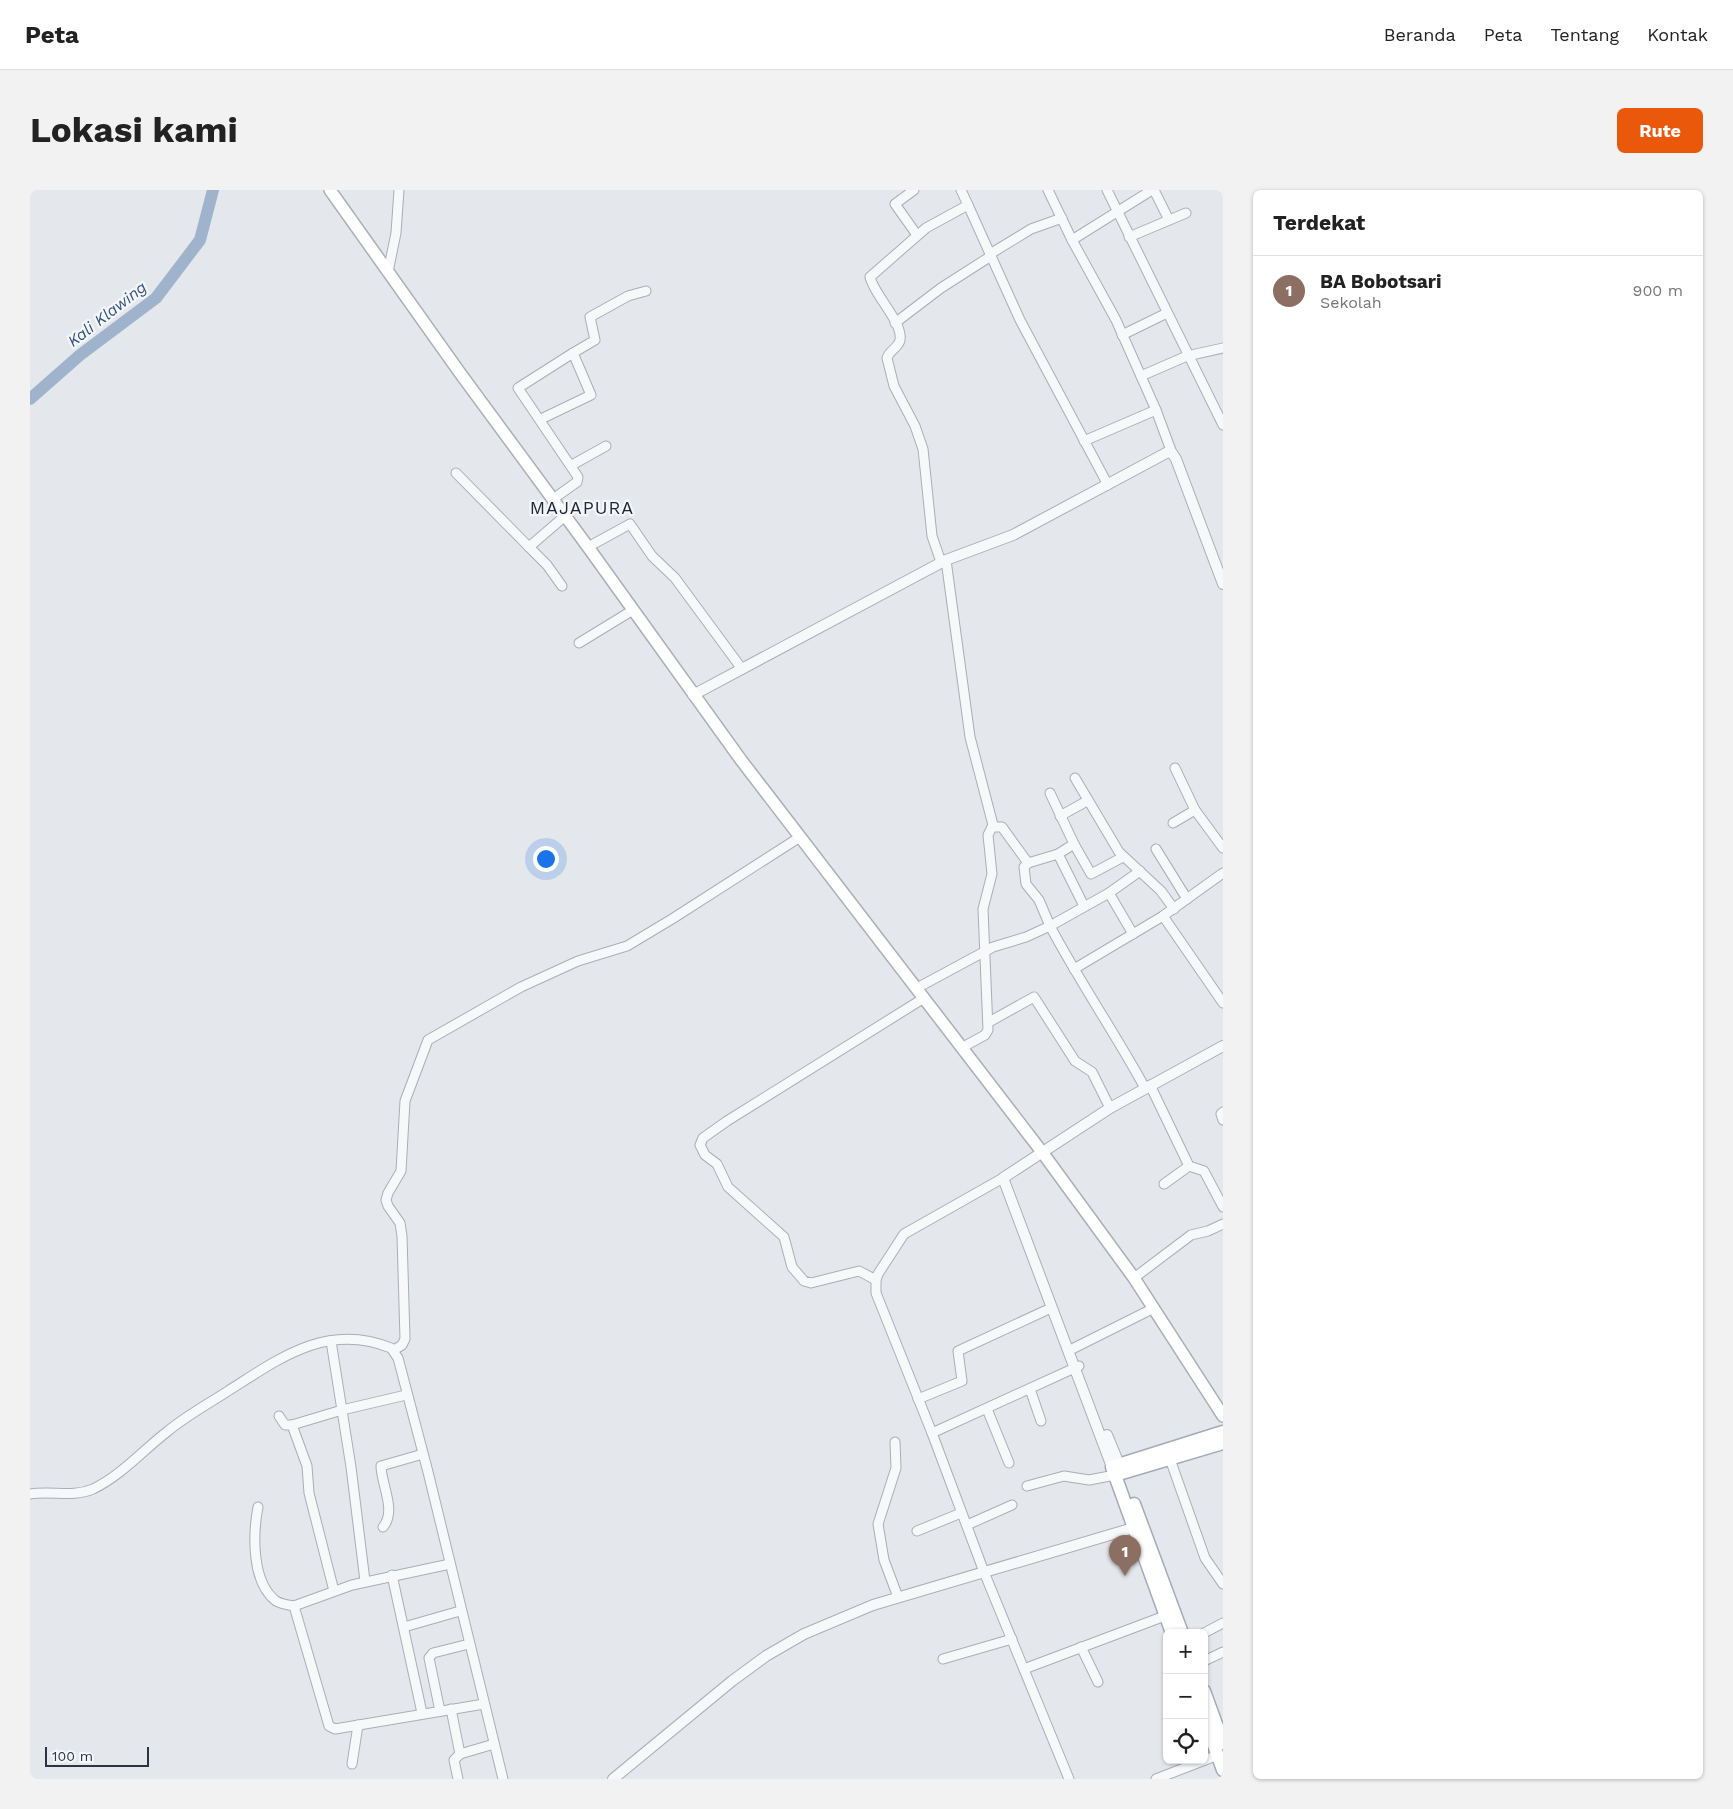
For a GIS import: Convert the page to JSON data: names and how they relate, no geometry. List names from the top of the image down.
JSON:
{
  "districts": ["MAJAPURA"],
  "water": ["Kali Klawing"],
  "scale_bar": "100 m",
  "page": {
    "header": "Peta",
    "nav": [
      "Beranda",
      "Peta",
      "Tentang",
      "Kontak"
    ],
    "buttons": "Rute",
    "title": "Lokasi kami",
    "heading": "Terdekat",
    "list": [
      {
        "mark": "1",
        "name": "BA Bobotsari",
        "note": "Sekolah",
        "value": "900 m"
      }
    ],
    "pins": "1",
    "map_buttons": ["+", "−"],
    "scale": "100 m"
  }
}
